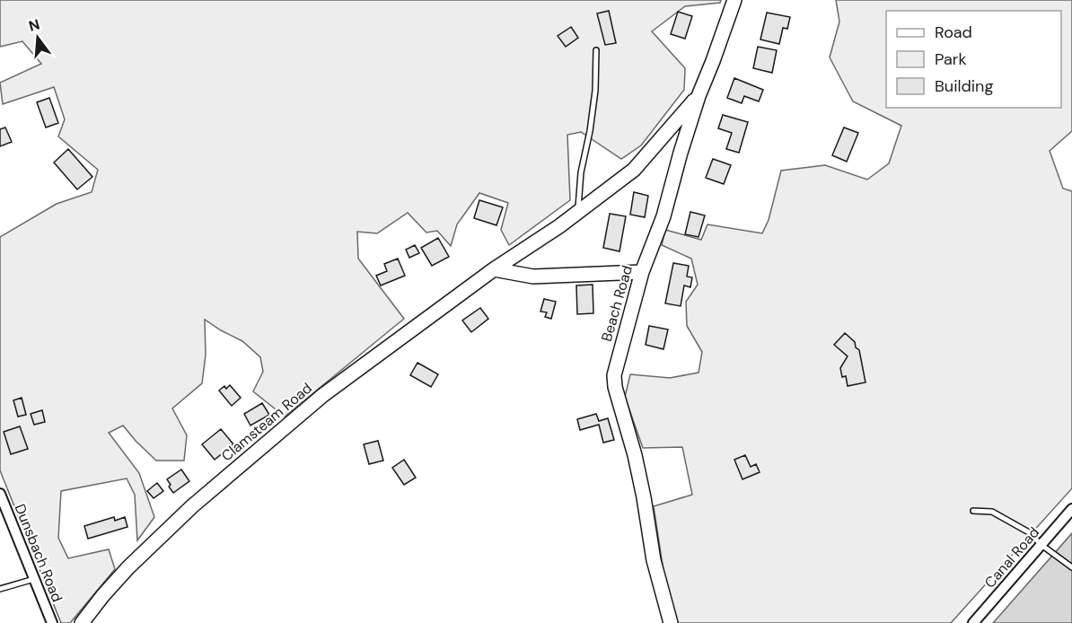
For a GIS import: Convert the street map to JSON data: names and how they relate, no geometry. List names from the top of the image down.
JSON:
{
  "streets": {
    "street": [
      "Beach Road",
      "Clamsteam Road",
      "Dunsbach Road",
      "Canal Road"
    ]
  },
  "crossings": [
    ["Beach Road", "Clamsteam Road"]
  ],
  "legend": ["Road", "Park", "Building"],
  "north": "top"
}
